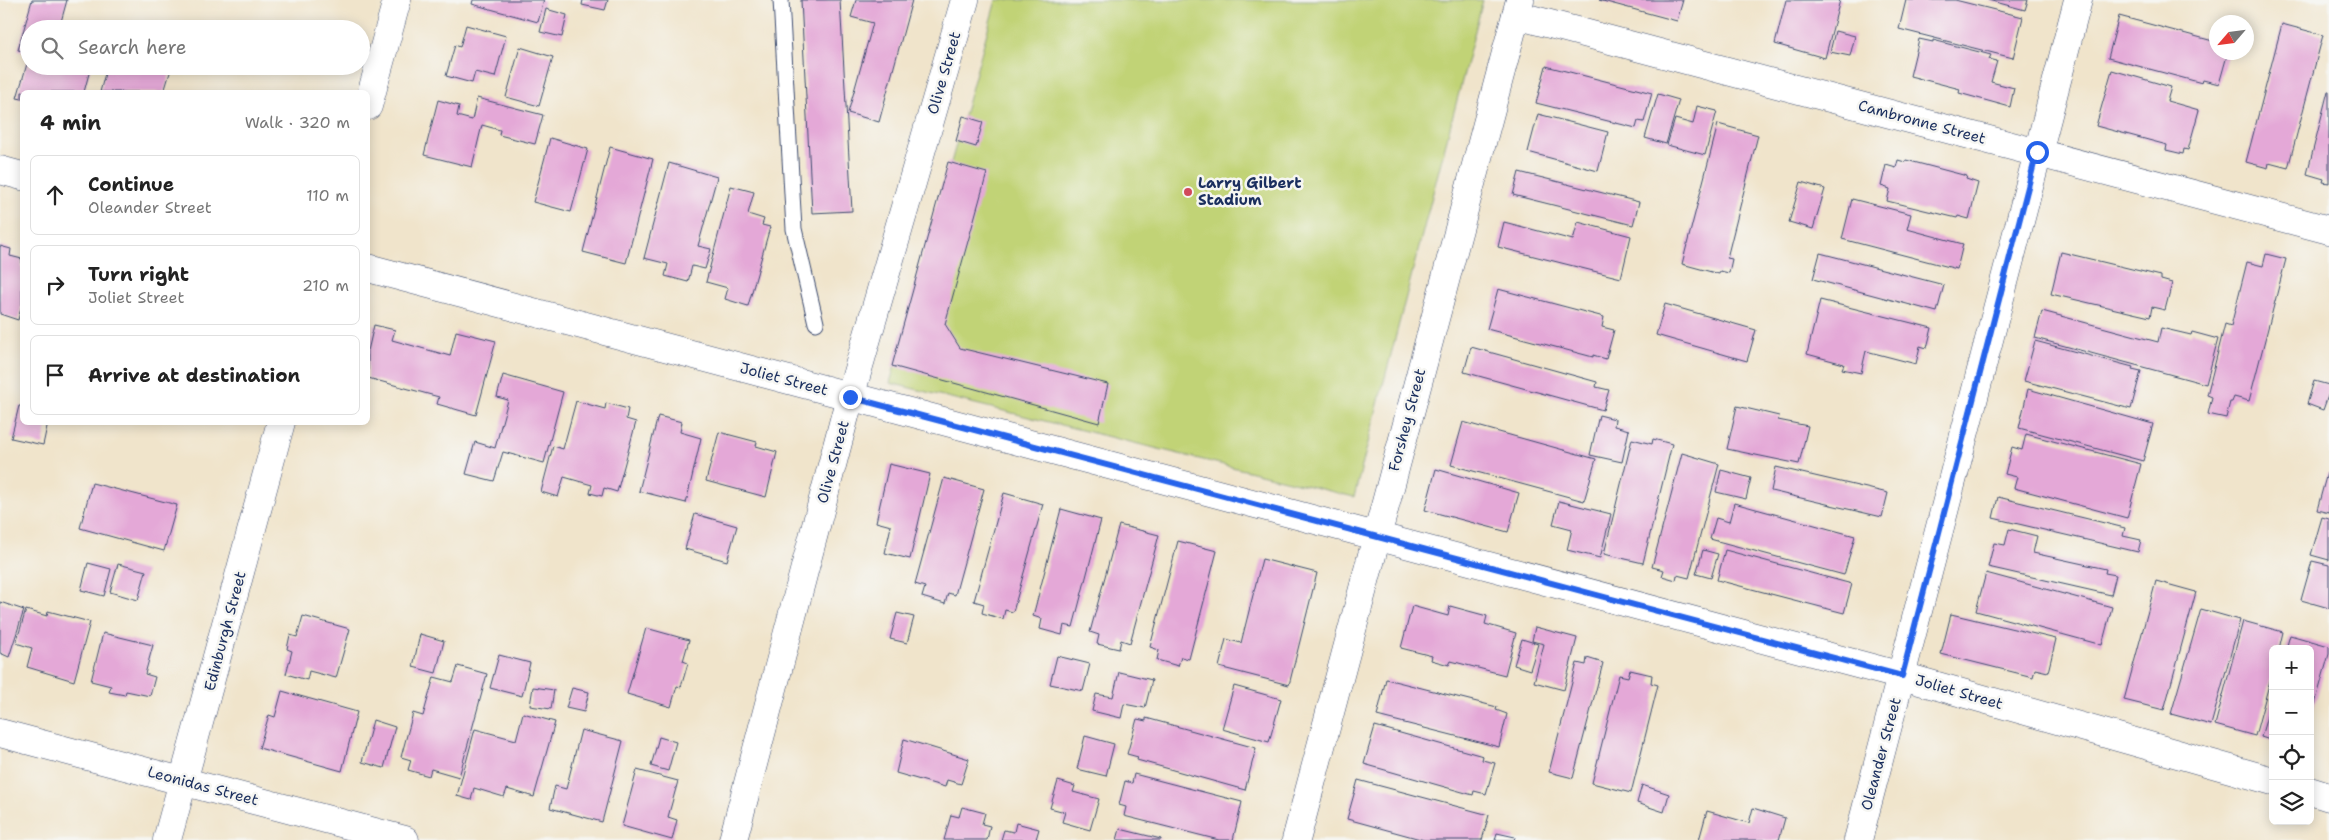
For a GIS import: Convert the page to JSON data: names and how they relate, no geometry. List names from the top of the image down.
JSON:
{
  "streets": {
    "street": [
      "Olive Street",
      "Cambronne Street",
      "Joliet Street",
      "Forshey Street",
      "Edinburgh Street",
      "Oleander Street",
      "Leonidas Street"
    ]
  },
  "crossings": [
    ["Olive Street", "Joliet Street"],
    ["Cambronne Street", "Forshey Street"],
    ["Cambronne Street", "Oleander Street"],
    ["Joliet Street", "Forshey Street"],
    ["Joliet Street", "Oleander Street"],
    ["Edinburgh Street", "Leonidas Street"]
  ],
  "places": ["Larry Gilbert Stadium"],
  "north": "bottom left",
  "page": {
    "search": "Search here",
    "heading": ["4 min", "Walk · 320 m"],
    "list": [
      ["Continue", "Oleander Street", "110 m"],
      ["Turn right", "Joliet Street", "210 m"],
      "Arrive at destination"
    ],
    "map_buttons": ["+", "−"]
  }
}
